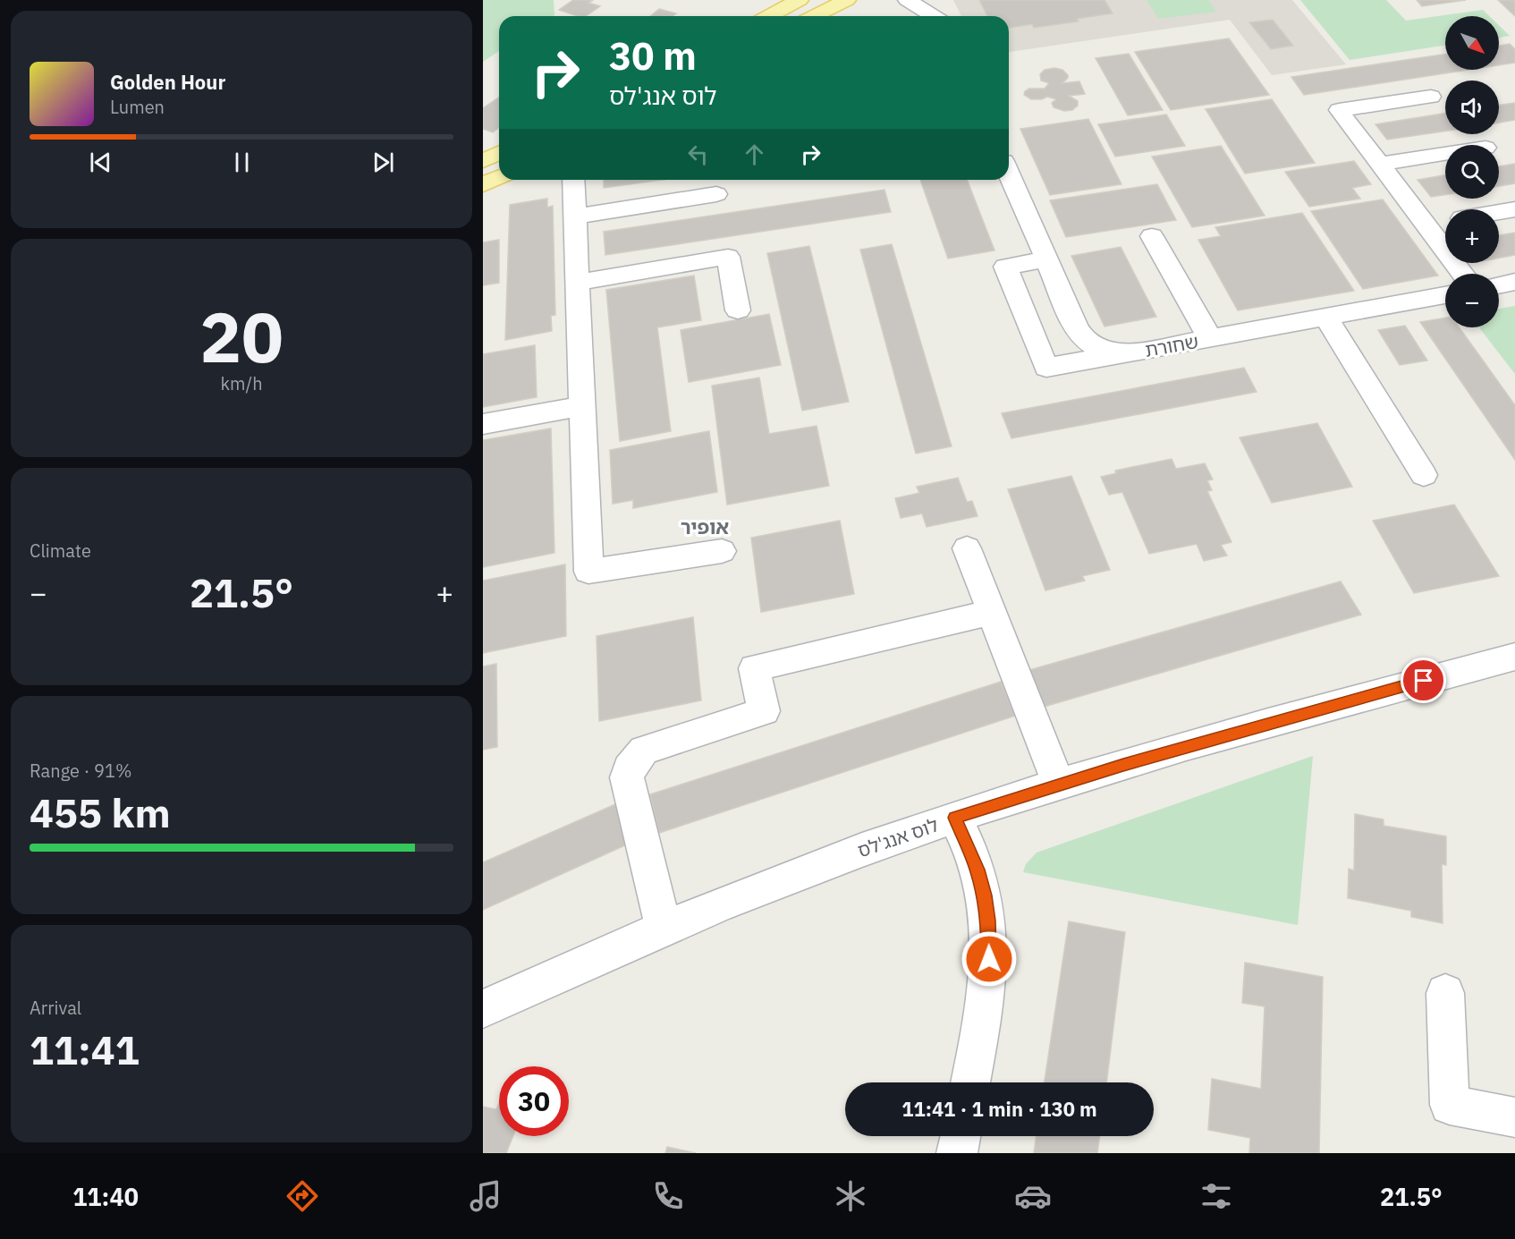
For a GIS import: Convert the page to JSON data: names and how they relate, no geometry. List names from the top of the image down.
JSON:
{
  "streets": {
    "street": ["שחורת", "לוס אנג'לס"]
  },
  "districts": ["אופיר"],
  "north": "bottom right",
  "page": {
    "map_buttons": ["+", "−"],
    "turn": ["30 m", "לוס אנג'לס"],
    "song": ["Golden Hour", "Lumen"],
    "tile": [
      ["20", "km/h"],
      "Climate",
      ["Range · 91%", "455 km"],
      ["Arrival", "11:41"]
    ],
    "heat": ["−", "21.5°", "+"],
    "limit": "30",
    "trip": "11:41 · 1 min · 130 m",
    "tabs": ["11:40", "21.5°"]
  }
}
